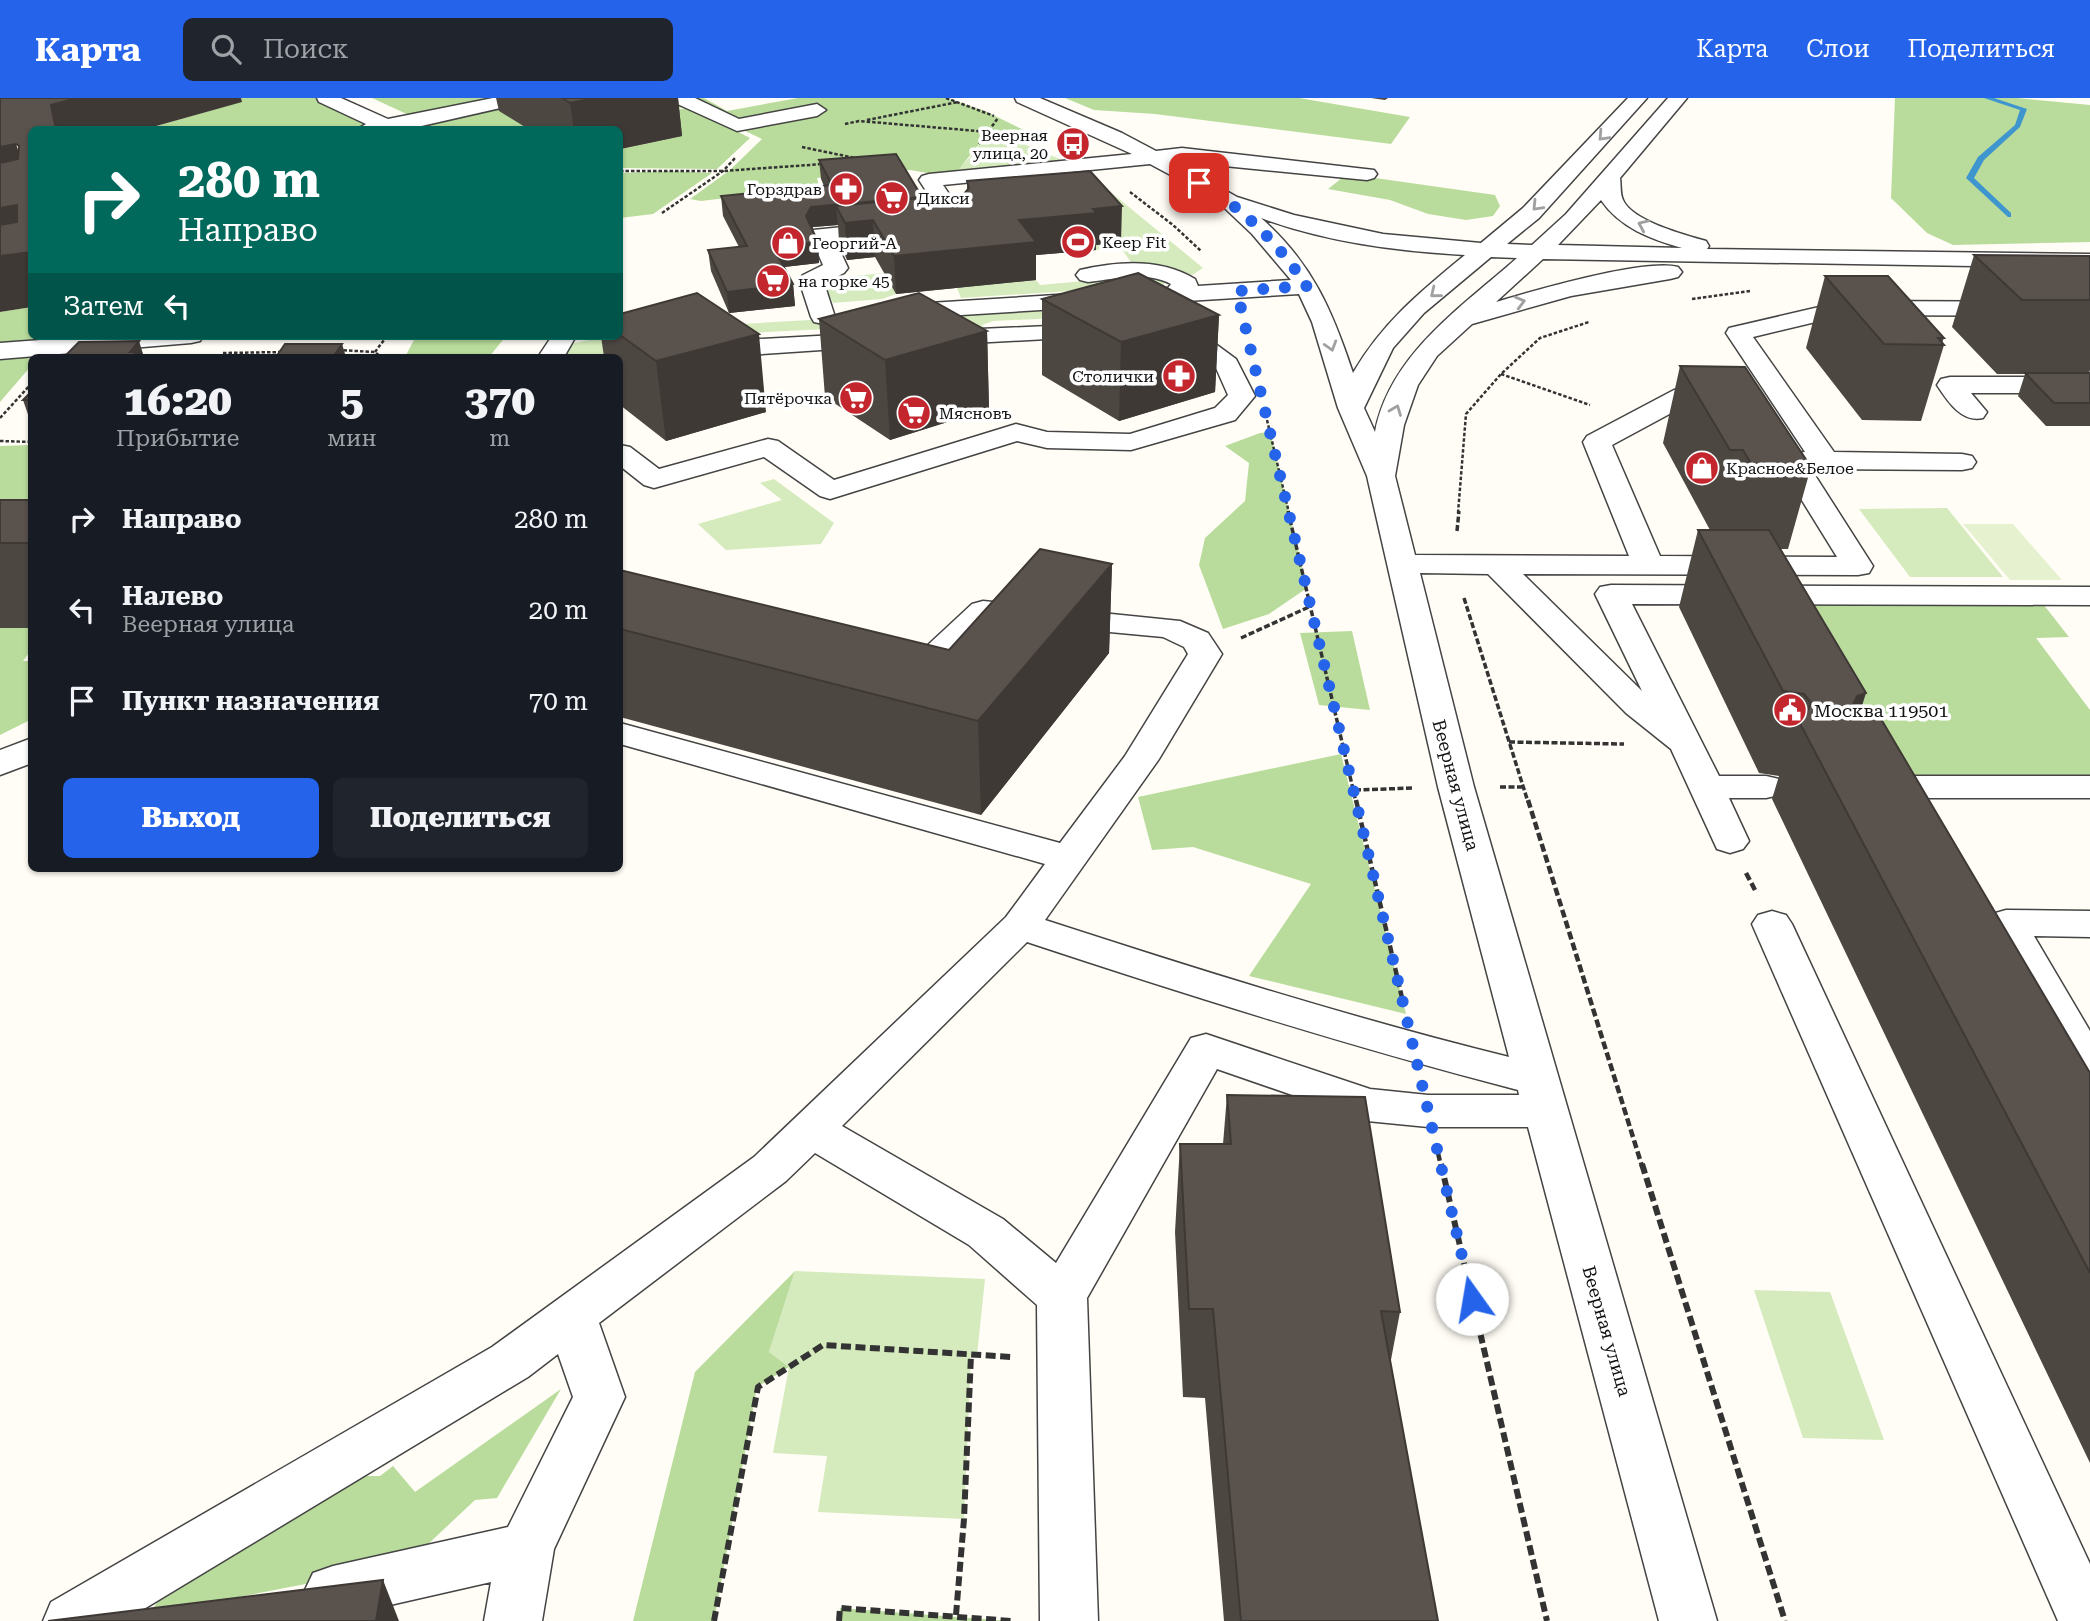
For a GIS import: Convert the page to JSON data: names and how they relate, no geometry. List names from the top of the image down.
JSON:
{
  "streets": {
    "street": ["Веерная улица"]
  },
  "places": {
    "bus stop": ["Веерная улица, 20"],
    "pharmacy": ["Горздрав", "Столички"],
    "supermarket": [
      "Дикси",
      "на горке 45",
      "Пятёрочка",
      "Мясновъ"
    ],
    "sports": ["Keep Fit"],
    "shop": ["Георгий-А", "Красное&Белое"],
    "public building": ["Москва 119501"]
  },
  "page": {
    "header": "Карта",
    "search": "Поиск",
    "nav": ["Карта", "Слои", "Поделиться"],
    "turn": ["280 m", "Направо"],
    "then": "Затем",
    "eta": [
      "16:20",
      "Прибытие",
      "5",
      "мин",
      "370",
      "m"
    ],
    "list": [
      {
        "name": "Направо",
        "value": "280 m"
      },
      {
        "name": "Налево",
        "note": "Веерная улица",
        "value": "20 m"
      },
      {
        "name": "Пункт назначения",
        "value": "70 m"
      }
    ],
    "buttons": ["Выход", "Поделиться"]
  }
}
